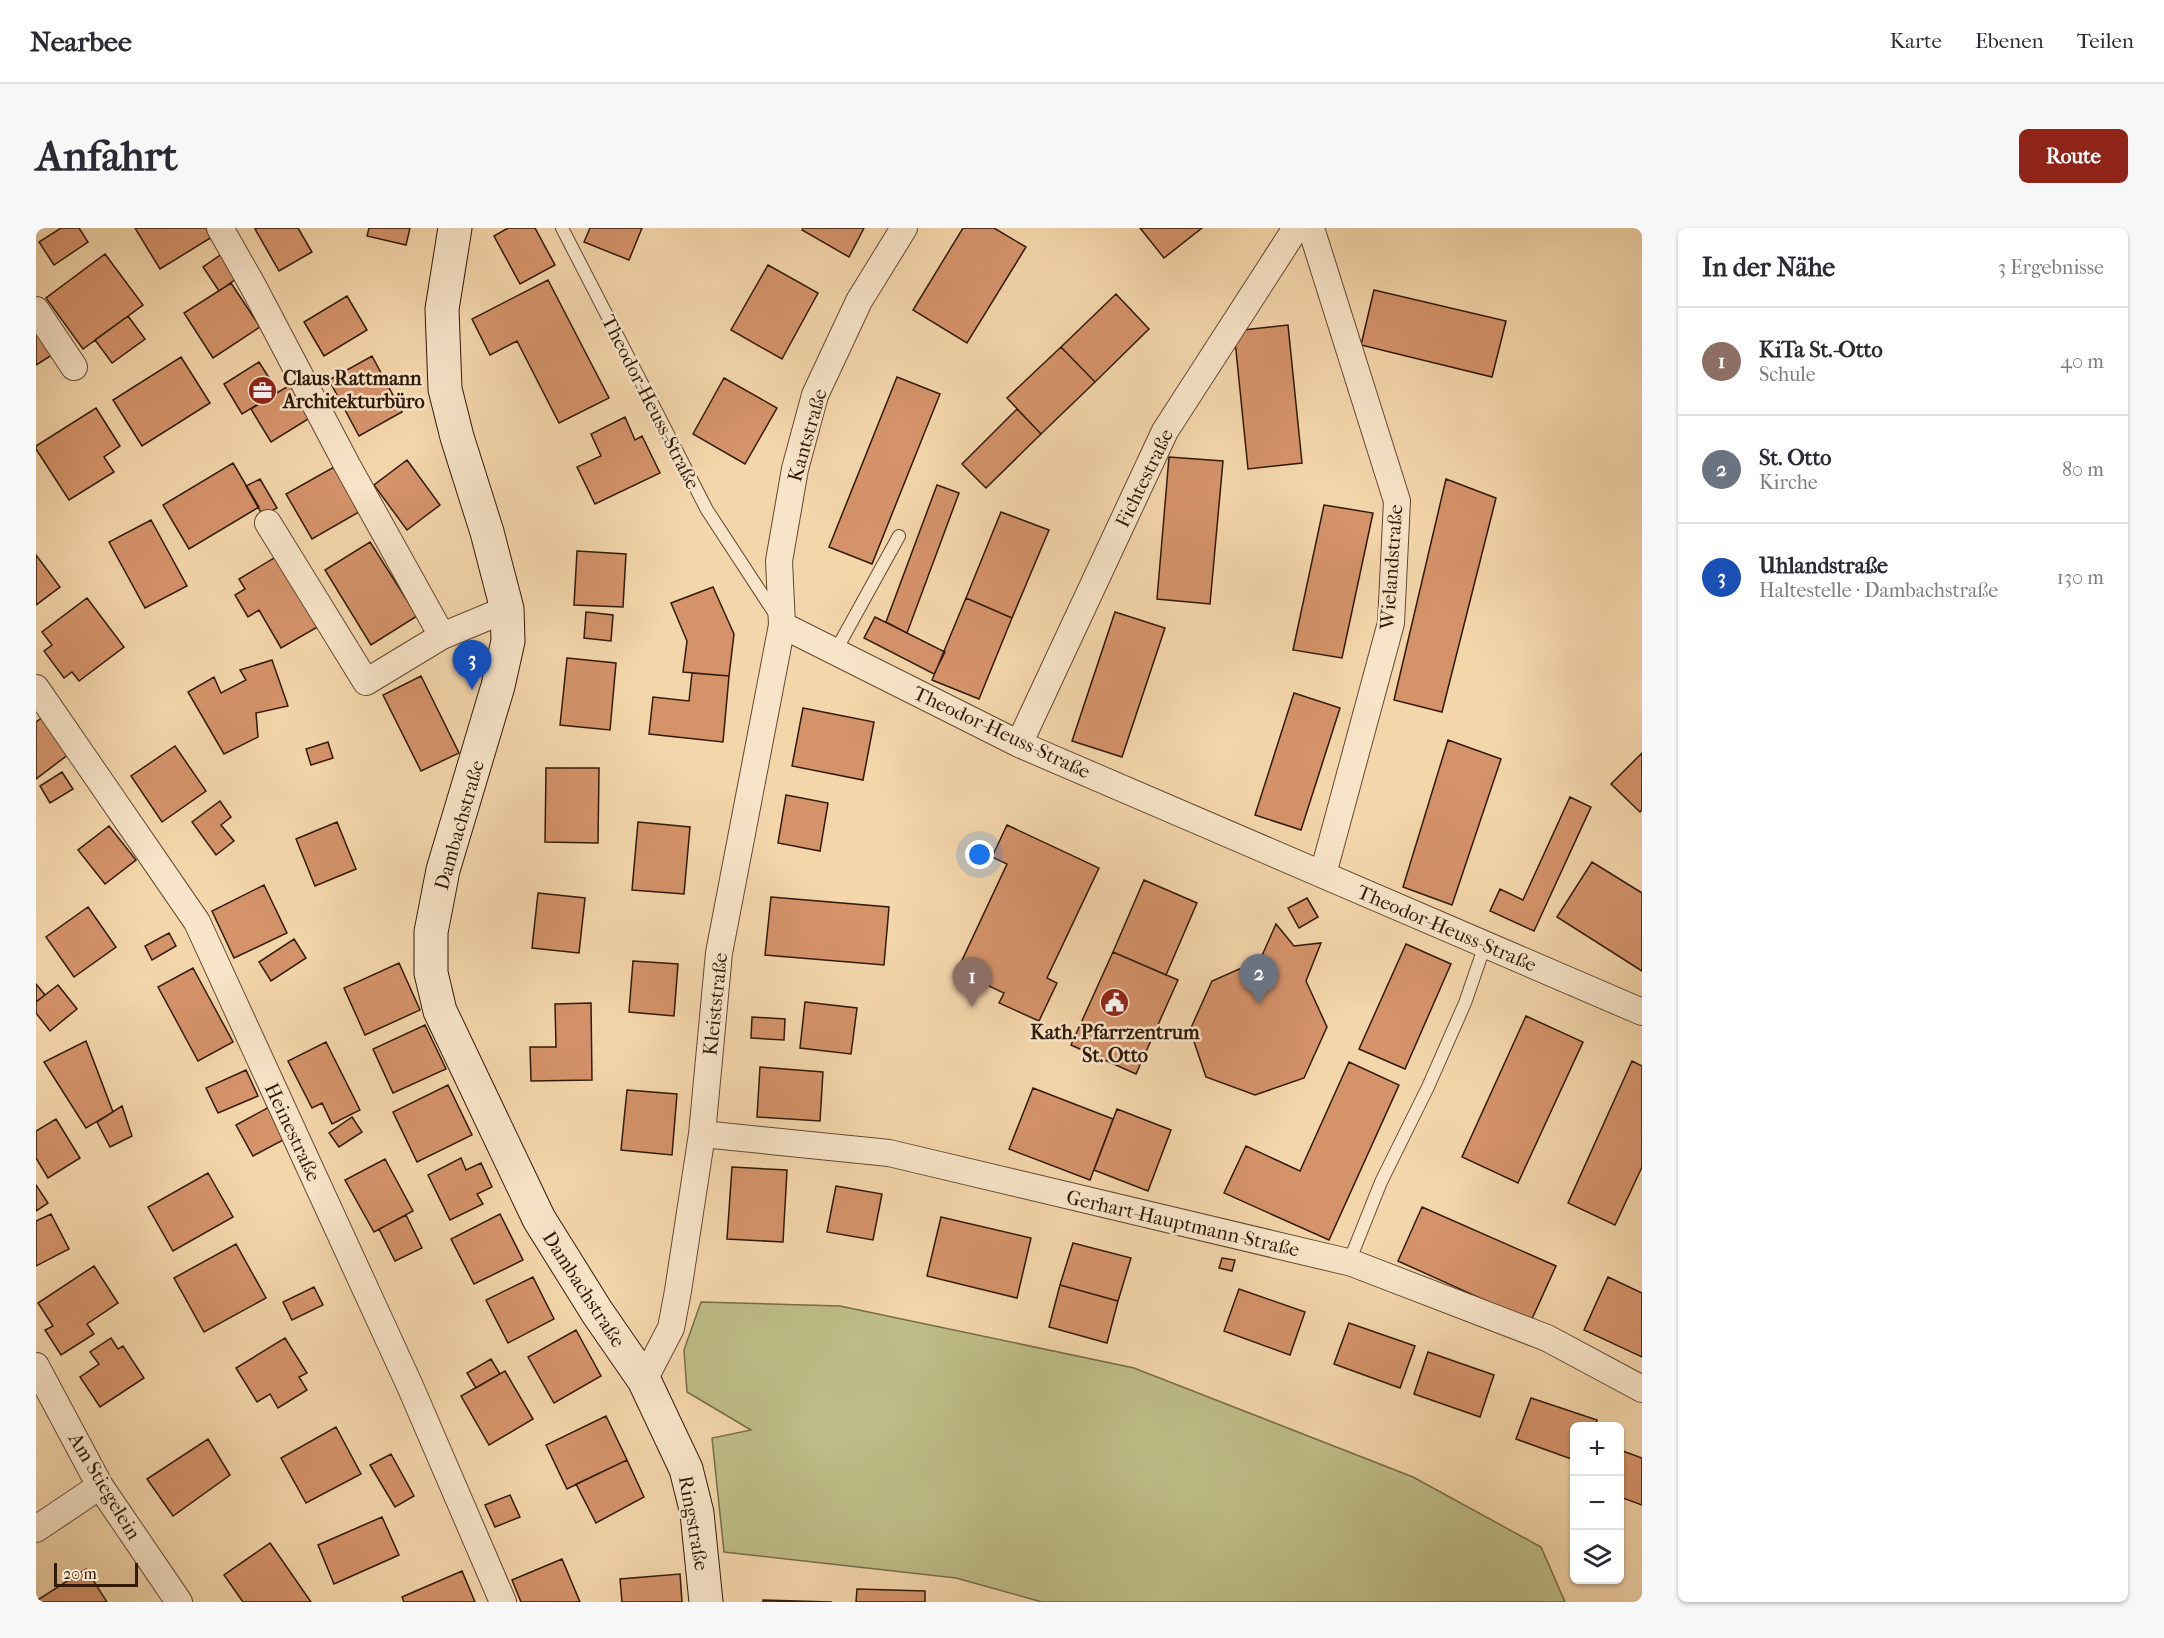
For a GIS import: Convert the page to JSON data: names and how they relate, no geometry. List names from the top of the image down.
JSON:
{
  "streets": {
    "street": [
      "Theodor-Heuss-Straße",
      "Kantstraße",
      "Fichtestraße",
      "Wielandstraße",
      "Dambachstraße",
      "Kleiststraße",
      "Heinestraße",
      "Gerhart-Hauptmann-Straße",
      "Am Stiegelein",
      "Ringstraße"
    ]
  },
  "crossings": [
    ["Theodor-Heuss-Straße", "Kantstraße"],
    ["Theodor-Heuss-Straße", "Fichtestraße"],
    ["Theodor-Heuss-Straße", "Wielandstraße"],
    ["Theodor-Heuss-Straße", "Kleiststraße"],
    ["Kantstraße", "Kleiststraße"],
    ["Dambachstraße", "Kleiststraße"],
    ["Dambachstraße", "Ringstraße"],
    ["Kleiststraße", "Gerhart-Hauptmann-Straße"],
    ["Kleiststraße", "Ringstraße"]
  ],
  "places": {
    "office": ["Claus Rattmann Architekturbüro"],
    "public building": ["Kath. Pfarrzentrum St. Otto"]
  },
  "scale_bar": "20 m",
  "page": {
    "header": "Nearbee",
    "nav": ["Karte", "Ebenen", "Teilen"],
    "buttons": "Route",
    "title": "Anfahrt",
    "heading": ["In der Nähe", "3 Ergebnisse"],
    "list": [
      {
        "mark": "1",
        "name": "KiTa St.-Otto",
        "note": "Schule",
        "value": "40 m"
      },
      {
        "mark": "2",
        "name": "St. Otto",
        "note": "Kirche",
        "value": "80 m"
      },
      {
        "mark": "3",
        "name": "Uhlandstraße",
        "note": "Haltestelle · Dambachstraße",
        "value": "130 m"
      }
    ],
    "pins": ["3", "2", "1"],
    "map_buttons": ["+", "−"],
    "scale": "20 m"
  }
}
